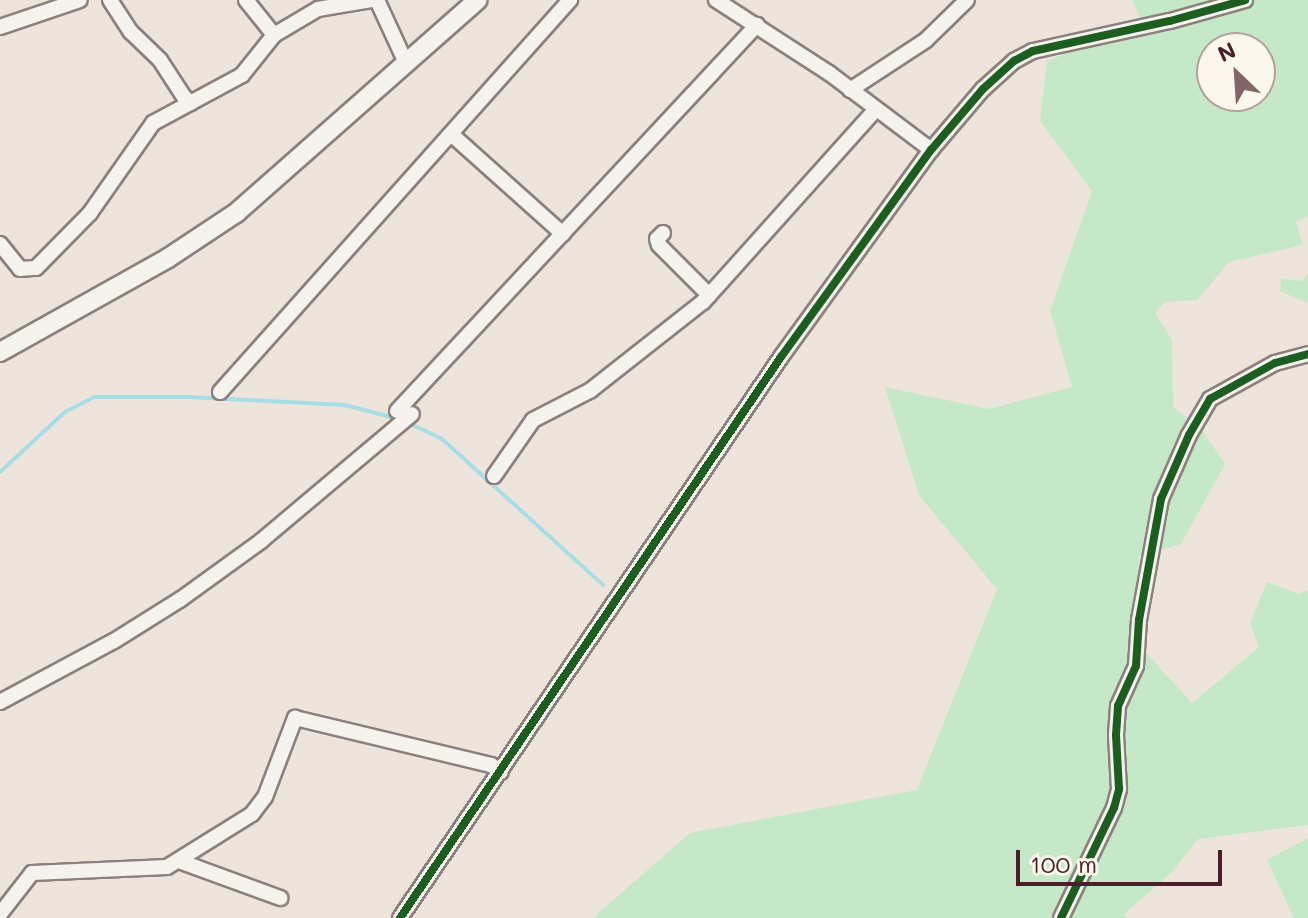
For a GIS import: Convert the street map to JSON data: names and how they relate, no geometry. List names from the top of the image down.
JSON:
{
  "scale_bar": "100 m",
  "north": "top left"
}
